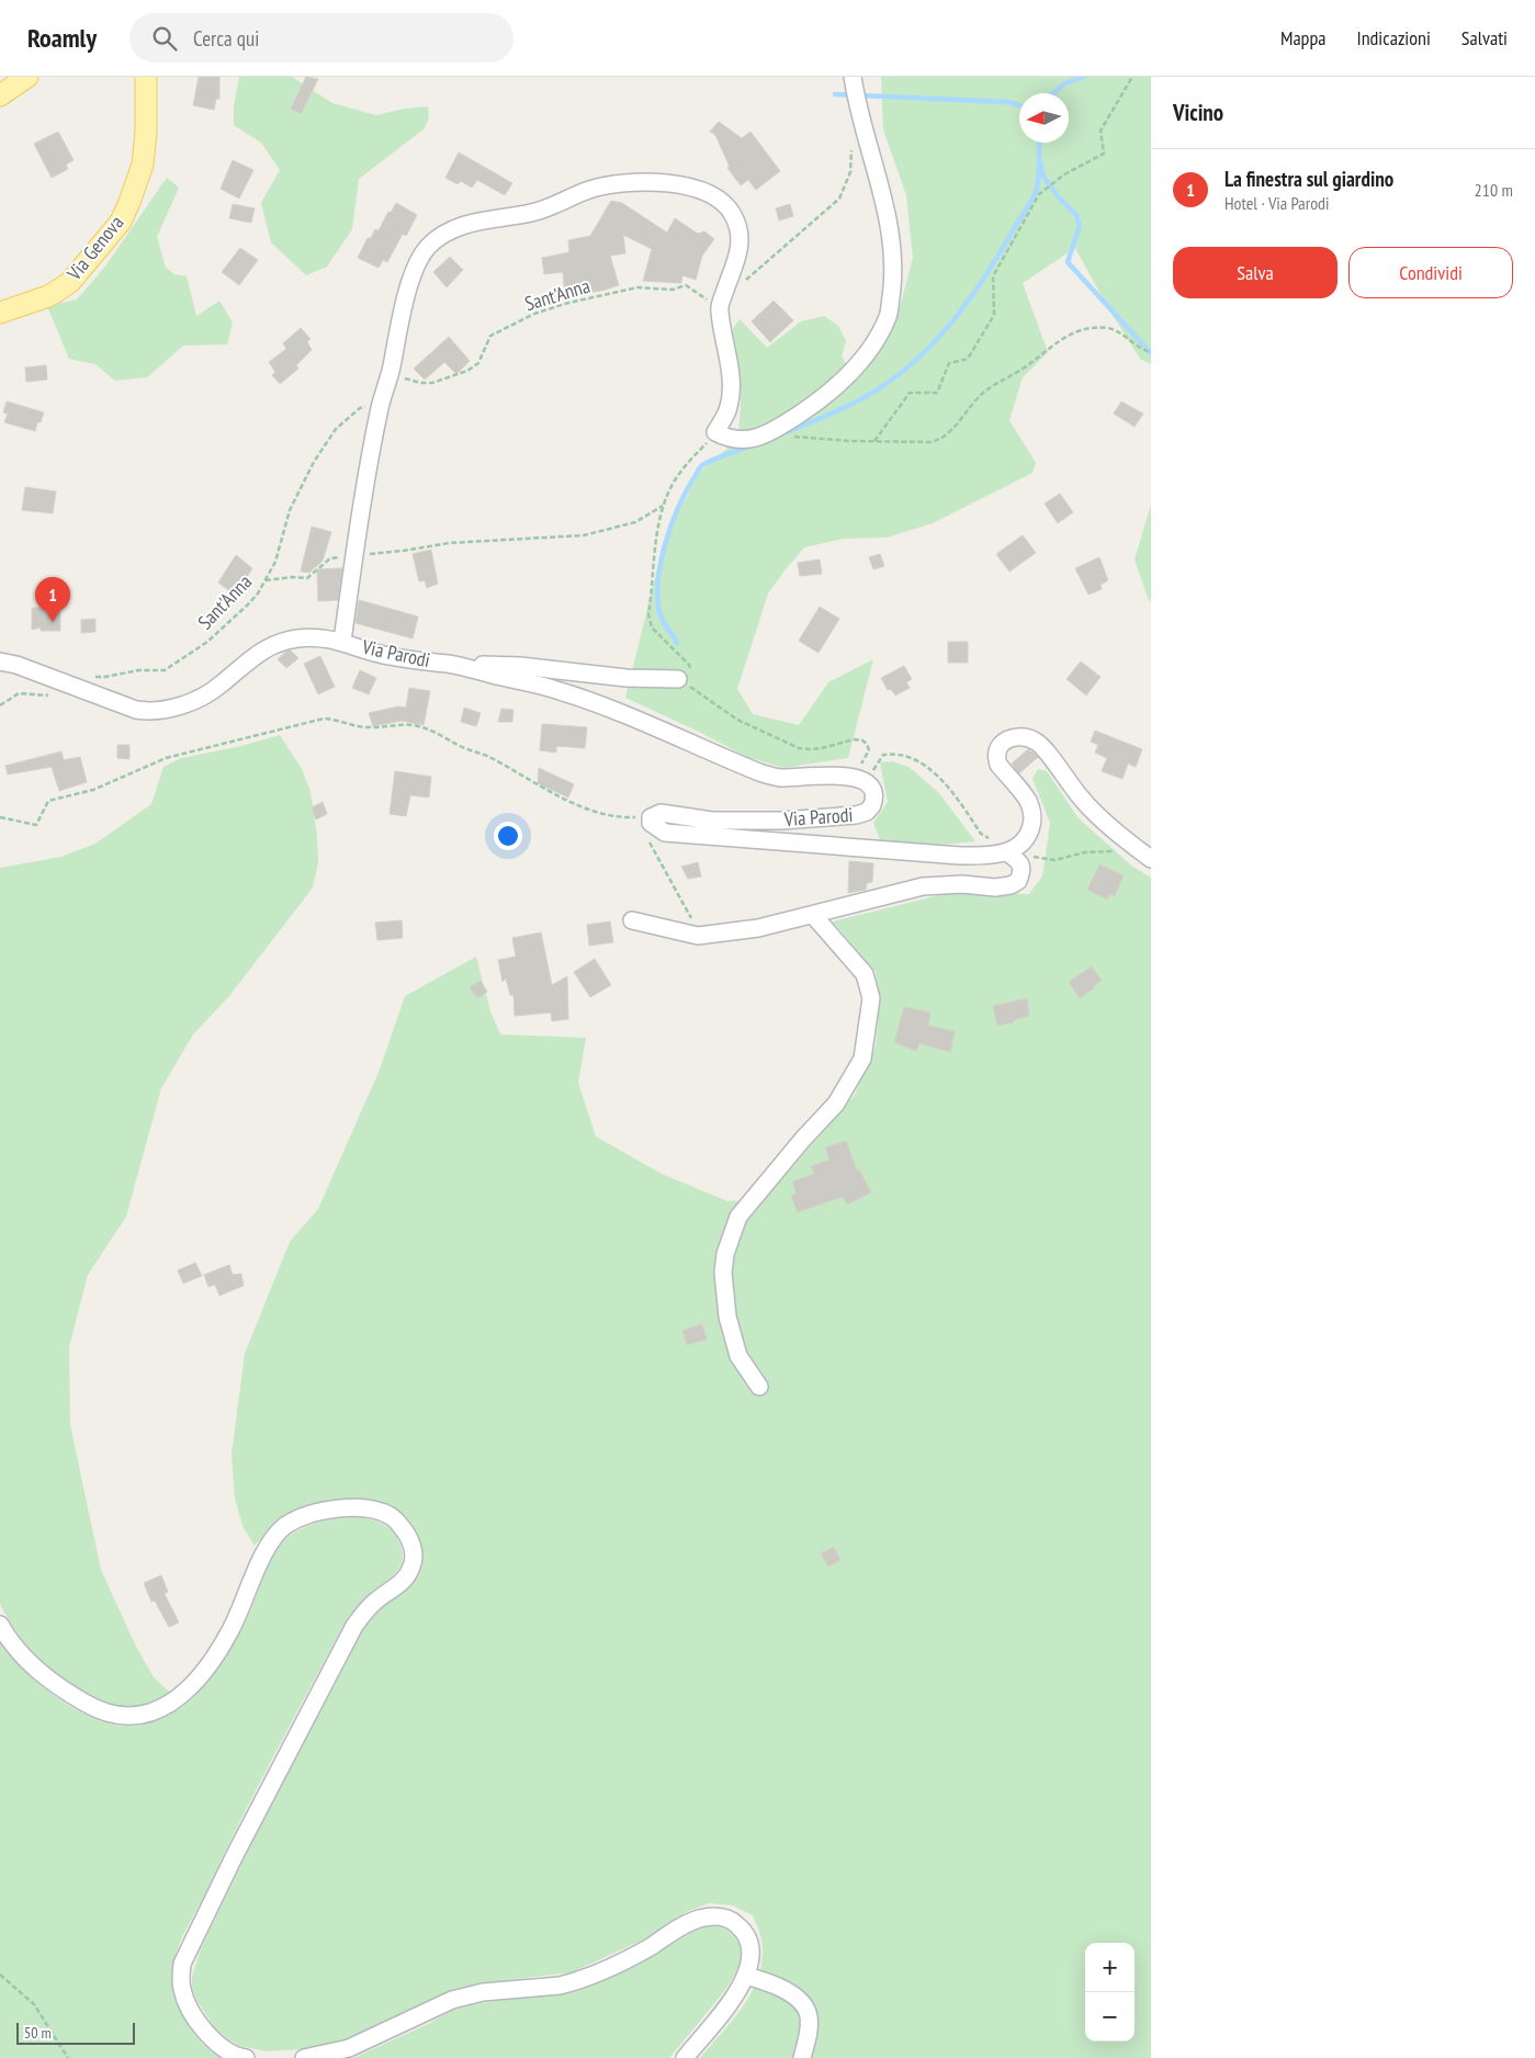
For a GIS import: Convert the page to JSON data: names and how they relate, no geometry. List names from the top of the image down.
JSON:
{
  "streets": {
    "main road": ["Via Genova"],
    "street": ["Via Parodi"],
    "path": ["Sant'Anna"]
  },
  "scale_bar": "50 m",
  "north": "left",
  "page": {
    "header": "Roamly",
    "search": "Cerca qui",
    "nav": ["Mappa", "Indicazioni", "Salvati"],
    "heading": "Vicino",
    "list": [
      {
        "mark": "1",
        "name": "La finestra sul giardino",
        "note": "Hotel · Via Parodi",
        "value": "210 m"
      }
    ],
    "buttons": ["Salva", "Condividi"],
    "pins": "1",
    "map_buttons": ["+", "−"],
    "scale": "50 m"
  }
}
